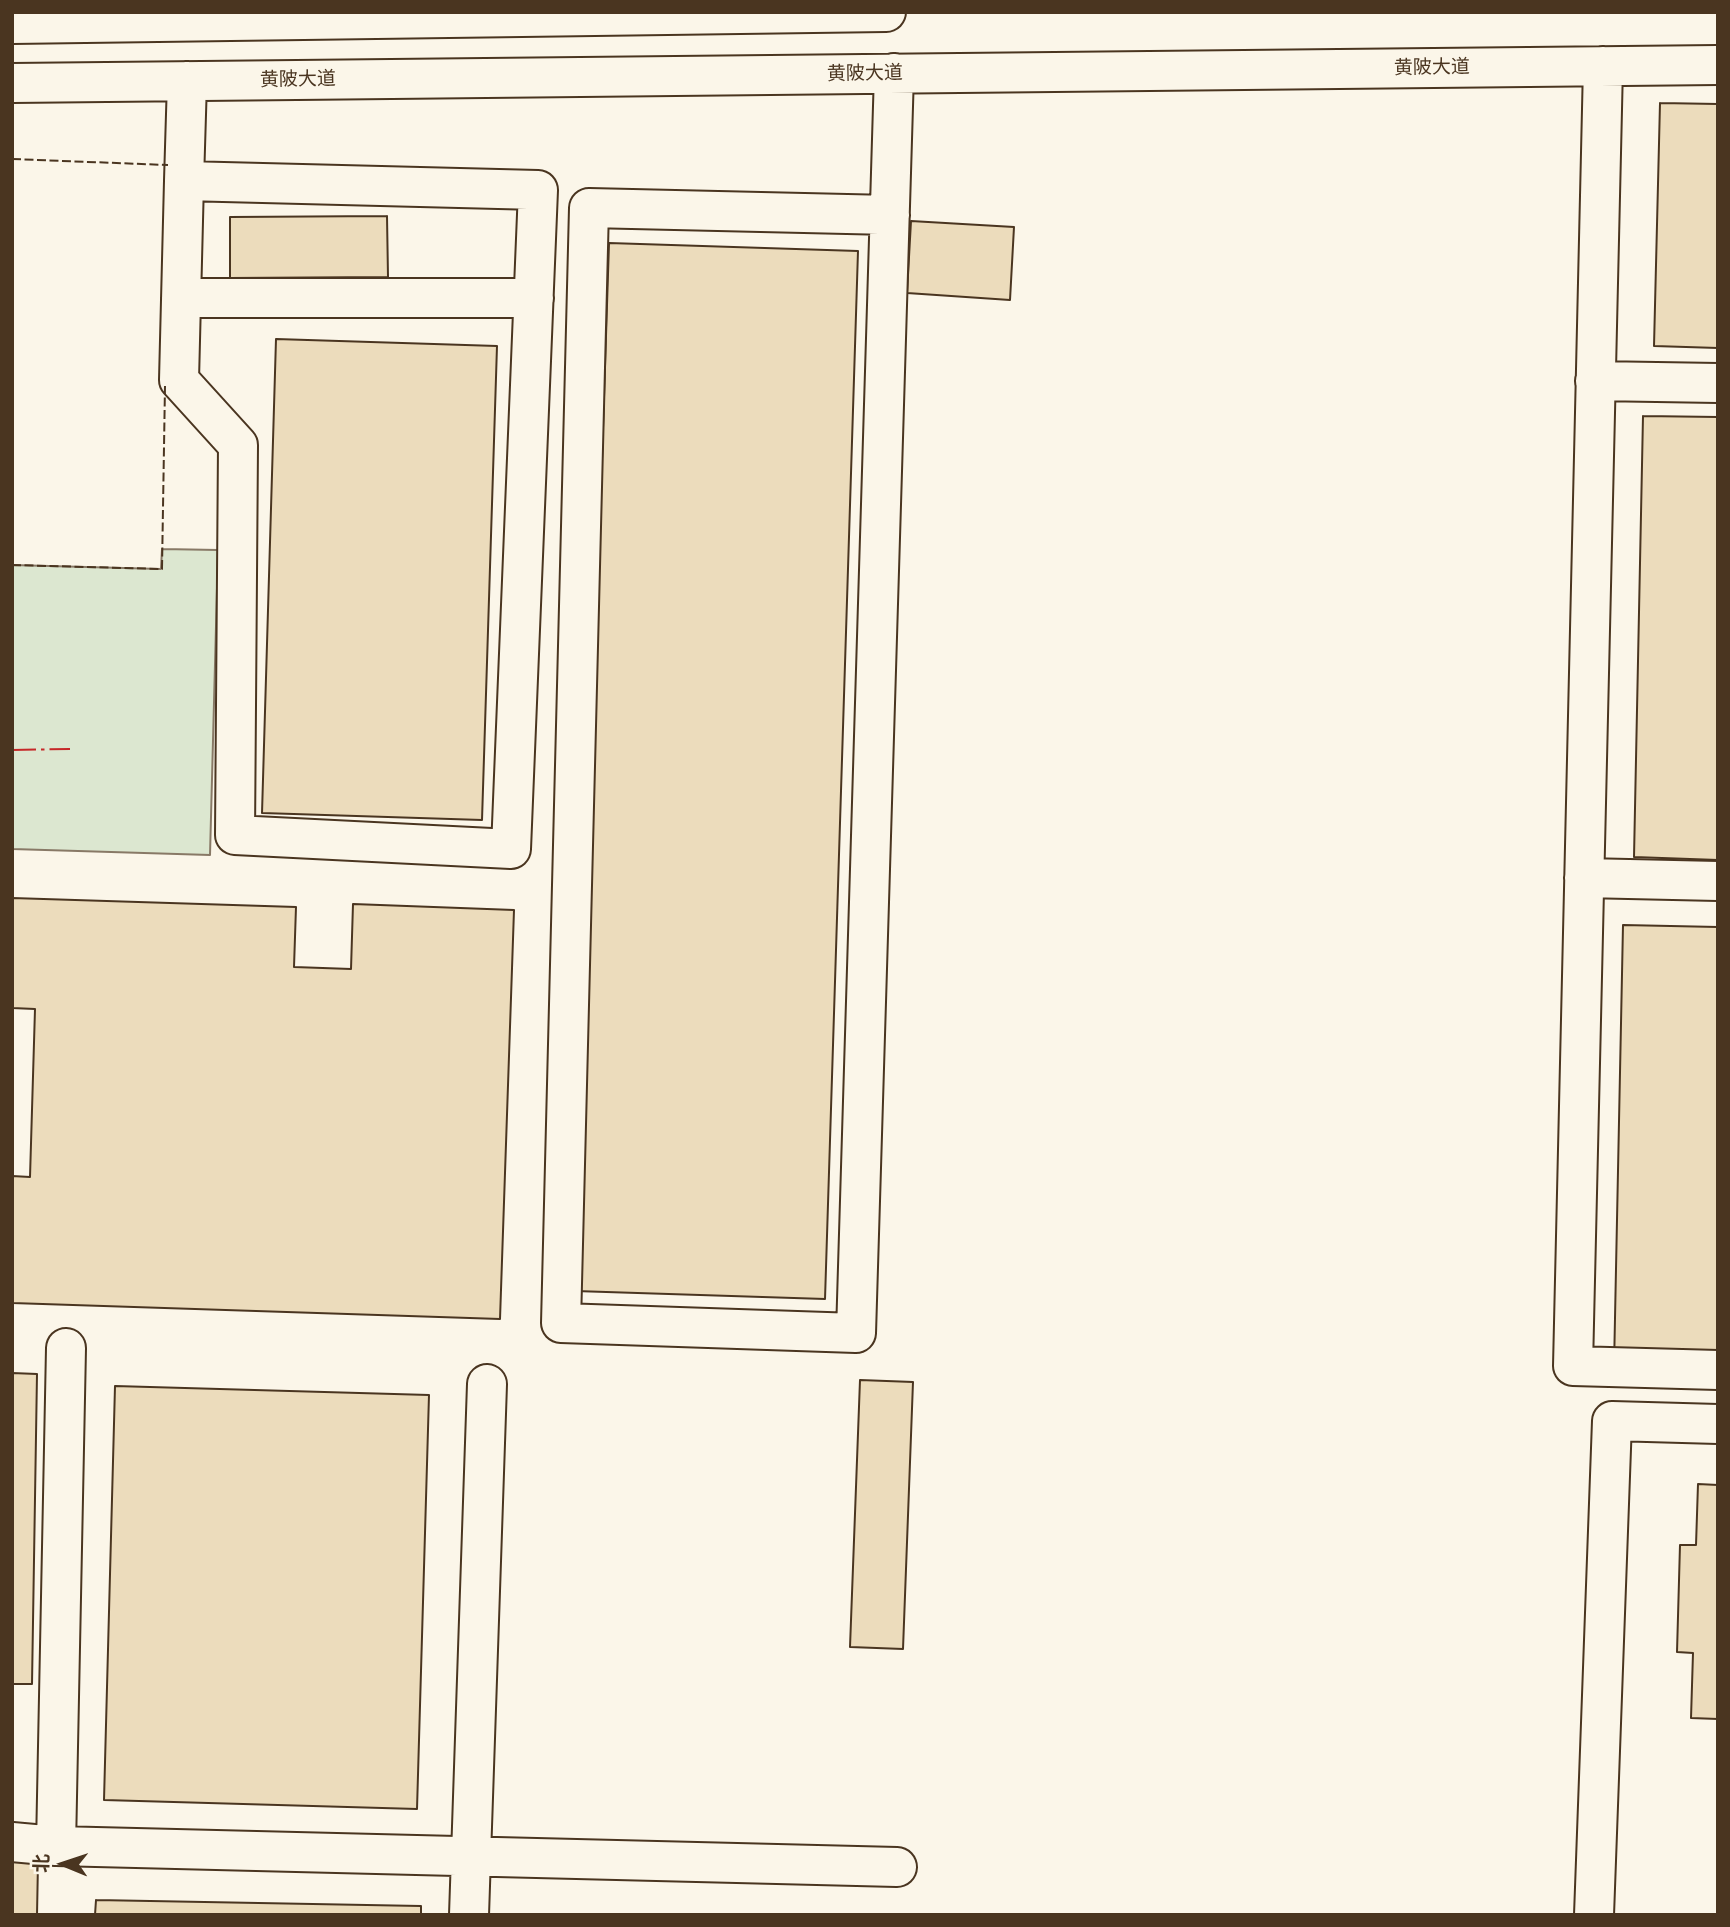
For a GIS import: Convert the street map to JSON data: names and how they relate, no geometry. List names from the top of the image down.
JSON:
{
  "streets": {
    "street": ["黄陂大道"]
  },
  "north": "left"
}
